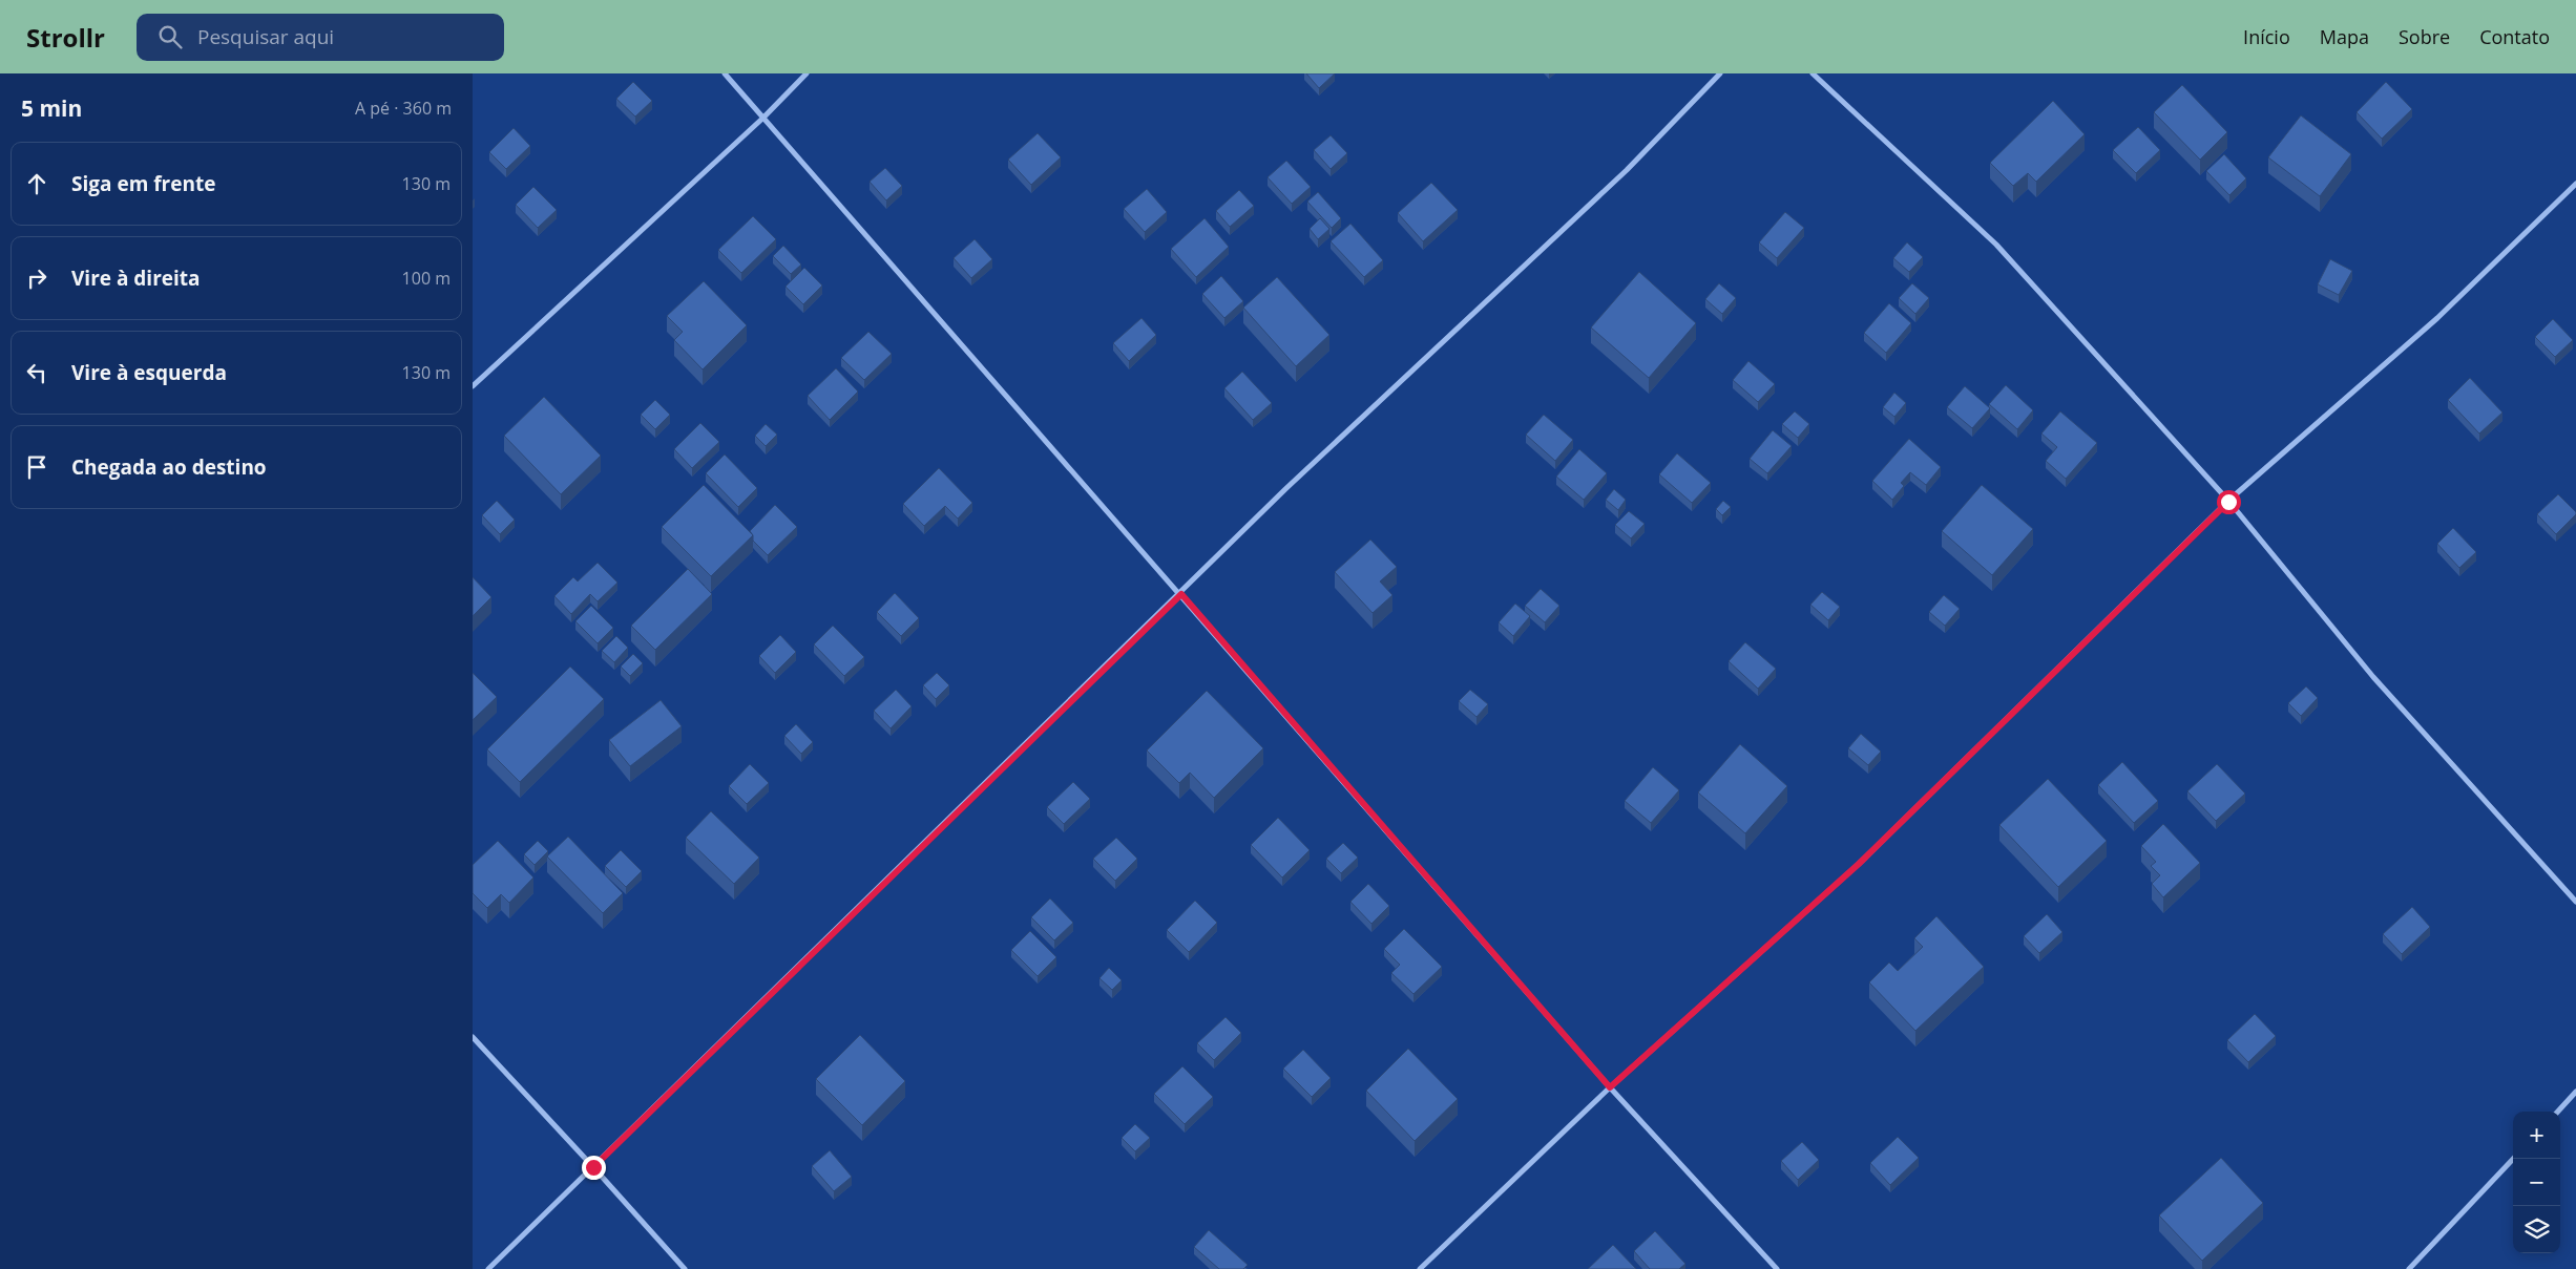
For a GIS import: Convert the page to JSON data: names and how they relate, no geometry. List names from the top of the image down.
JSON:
{
  "page": {
    "header": "Strollr",
    "search": "Pesquisar aqui",
    "nav": [
      "Início",
      "Mapa",
      "Sobre",
      "Contato"
    ],
    "heading": ["5 min", "A pé · 360 m"],
    "list": [
      ["Siga em frente", "130 m"],
      ["Vire à direita", "100 m"],
      ["Vire à esquerda", "130 m"],
      "Chegada ao destino"
    ],
    "map_buttons": ["+", "−"]
  }
}
